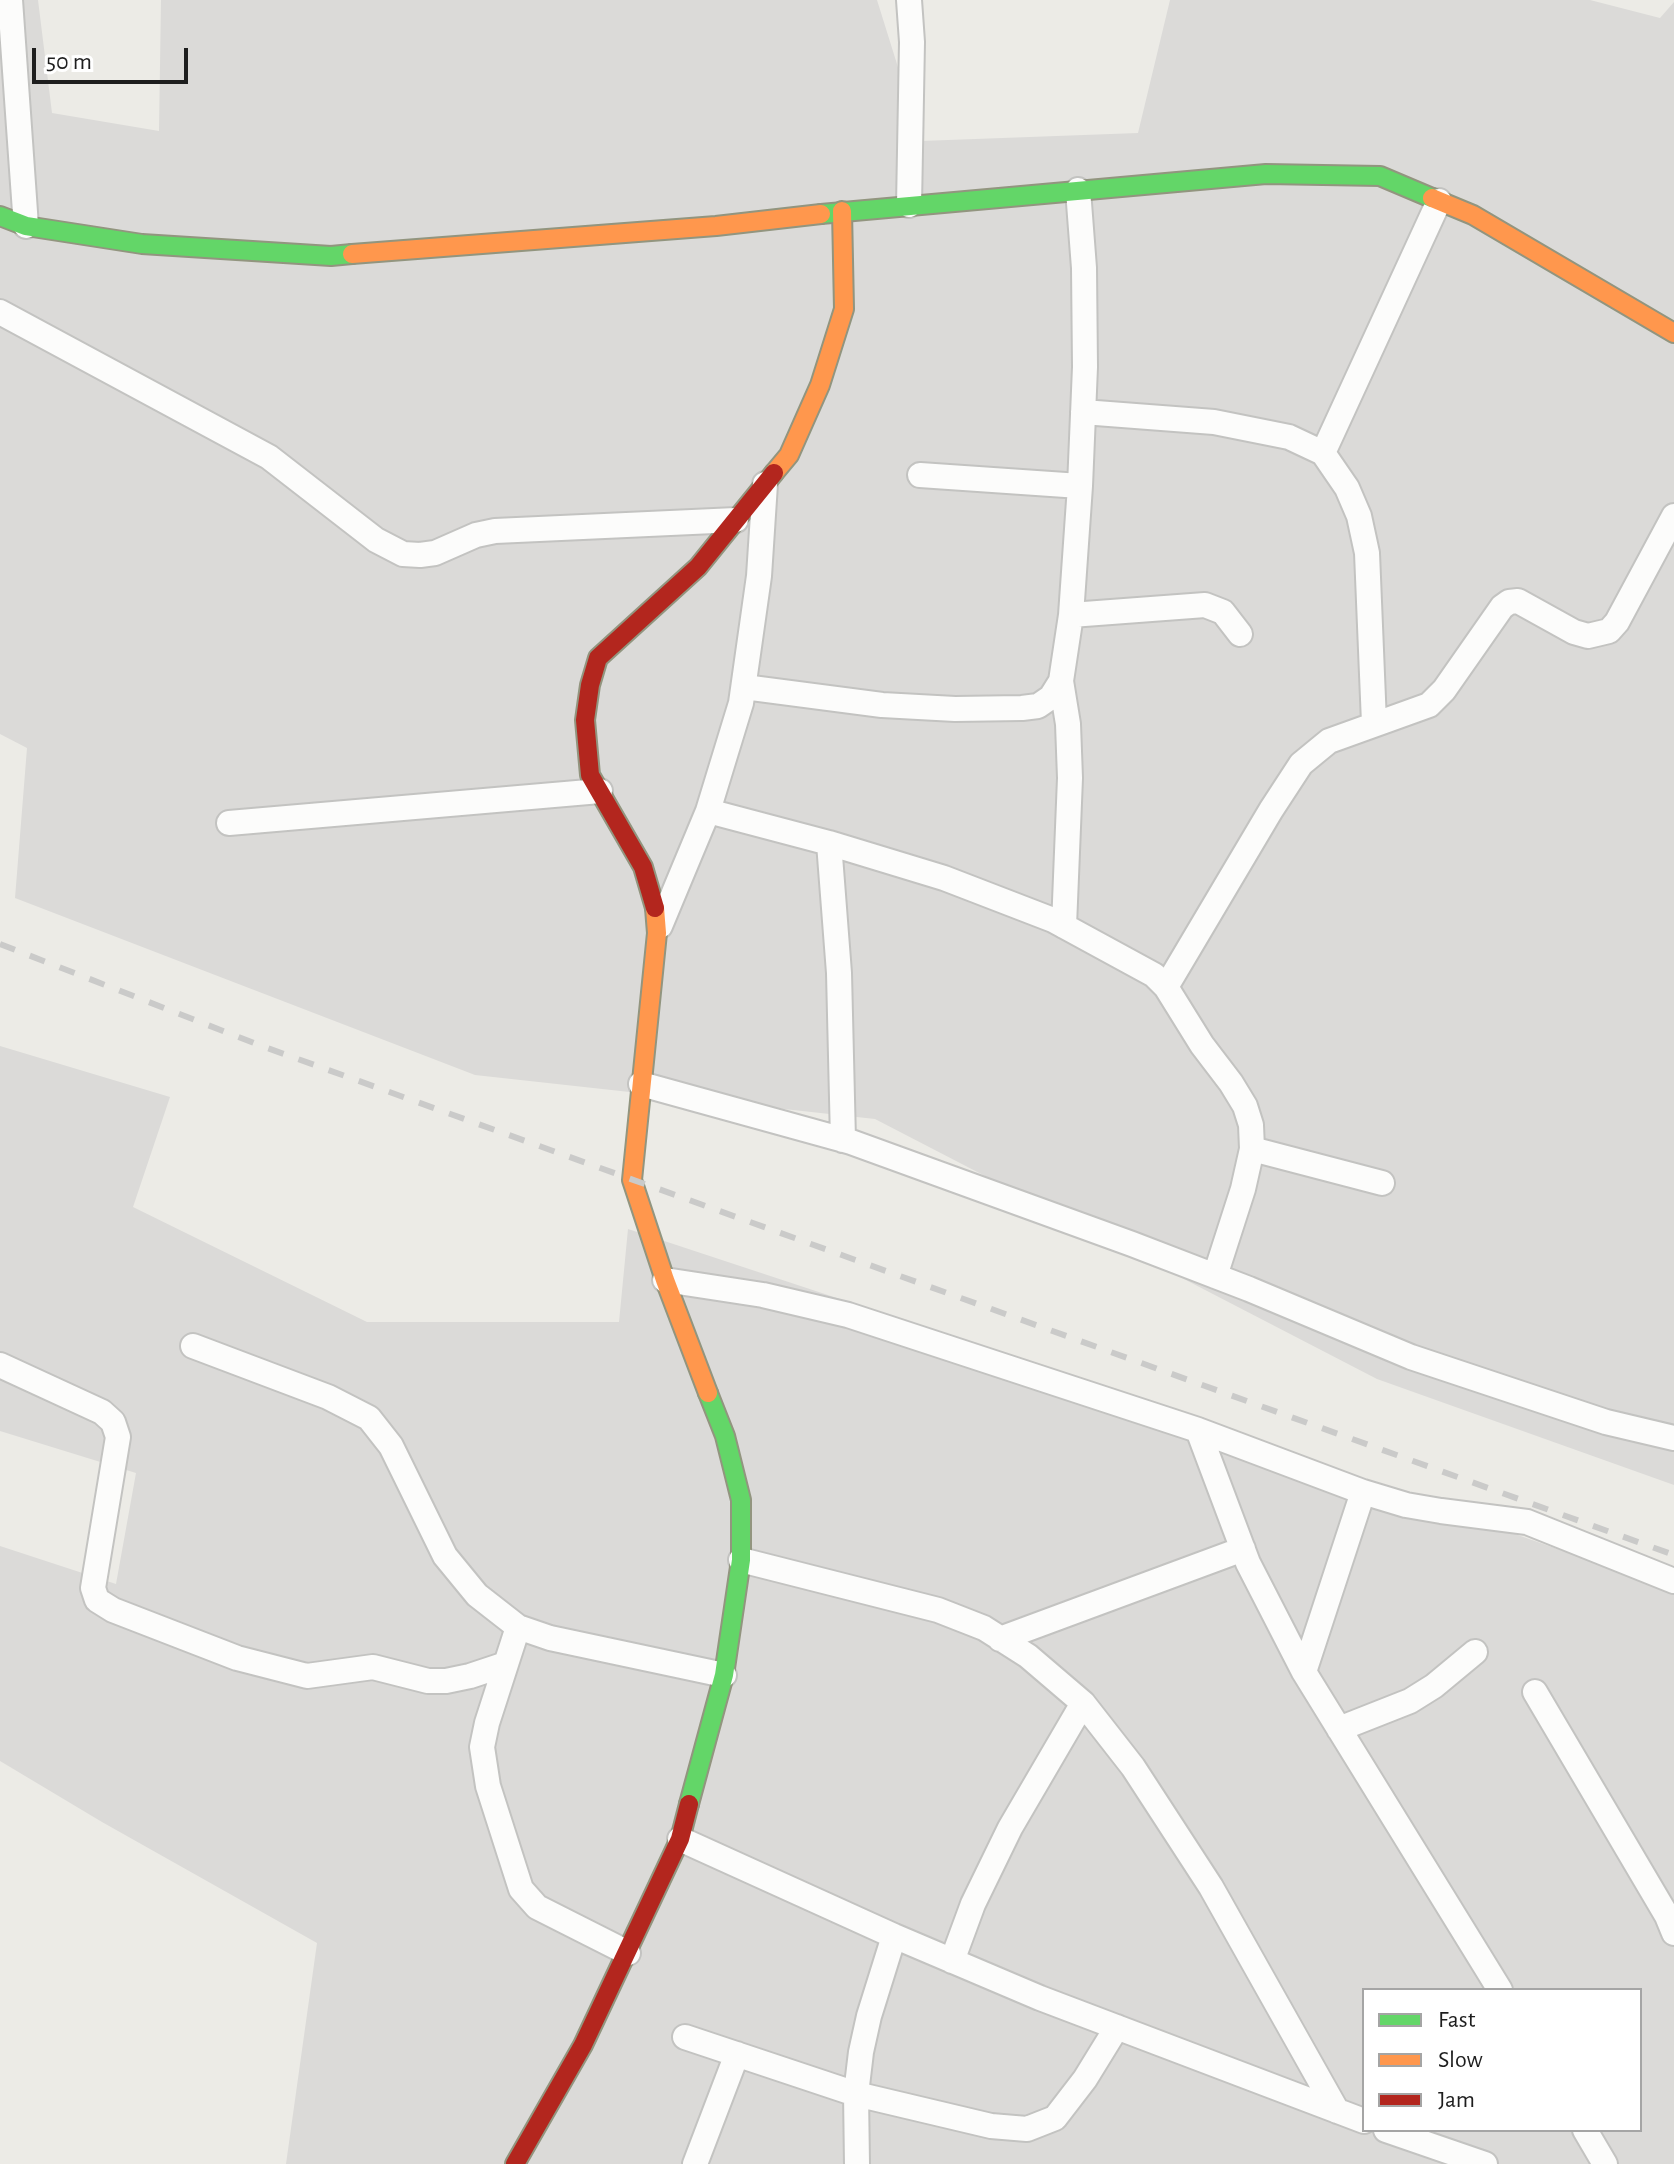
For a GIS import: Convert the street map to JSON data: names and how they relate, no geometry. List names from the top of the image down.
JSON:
{
  "legend": ["Fast", "Slow", "Jam"],
  "scale_bar": "50 m"
}
